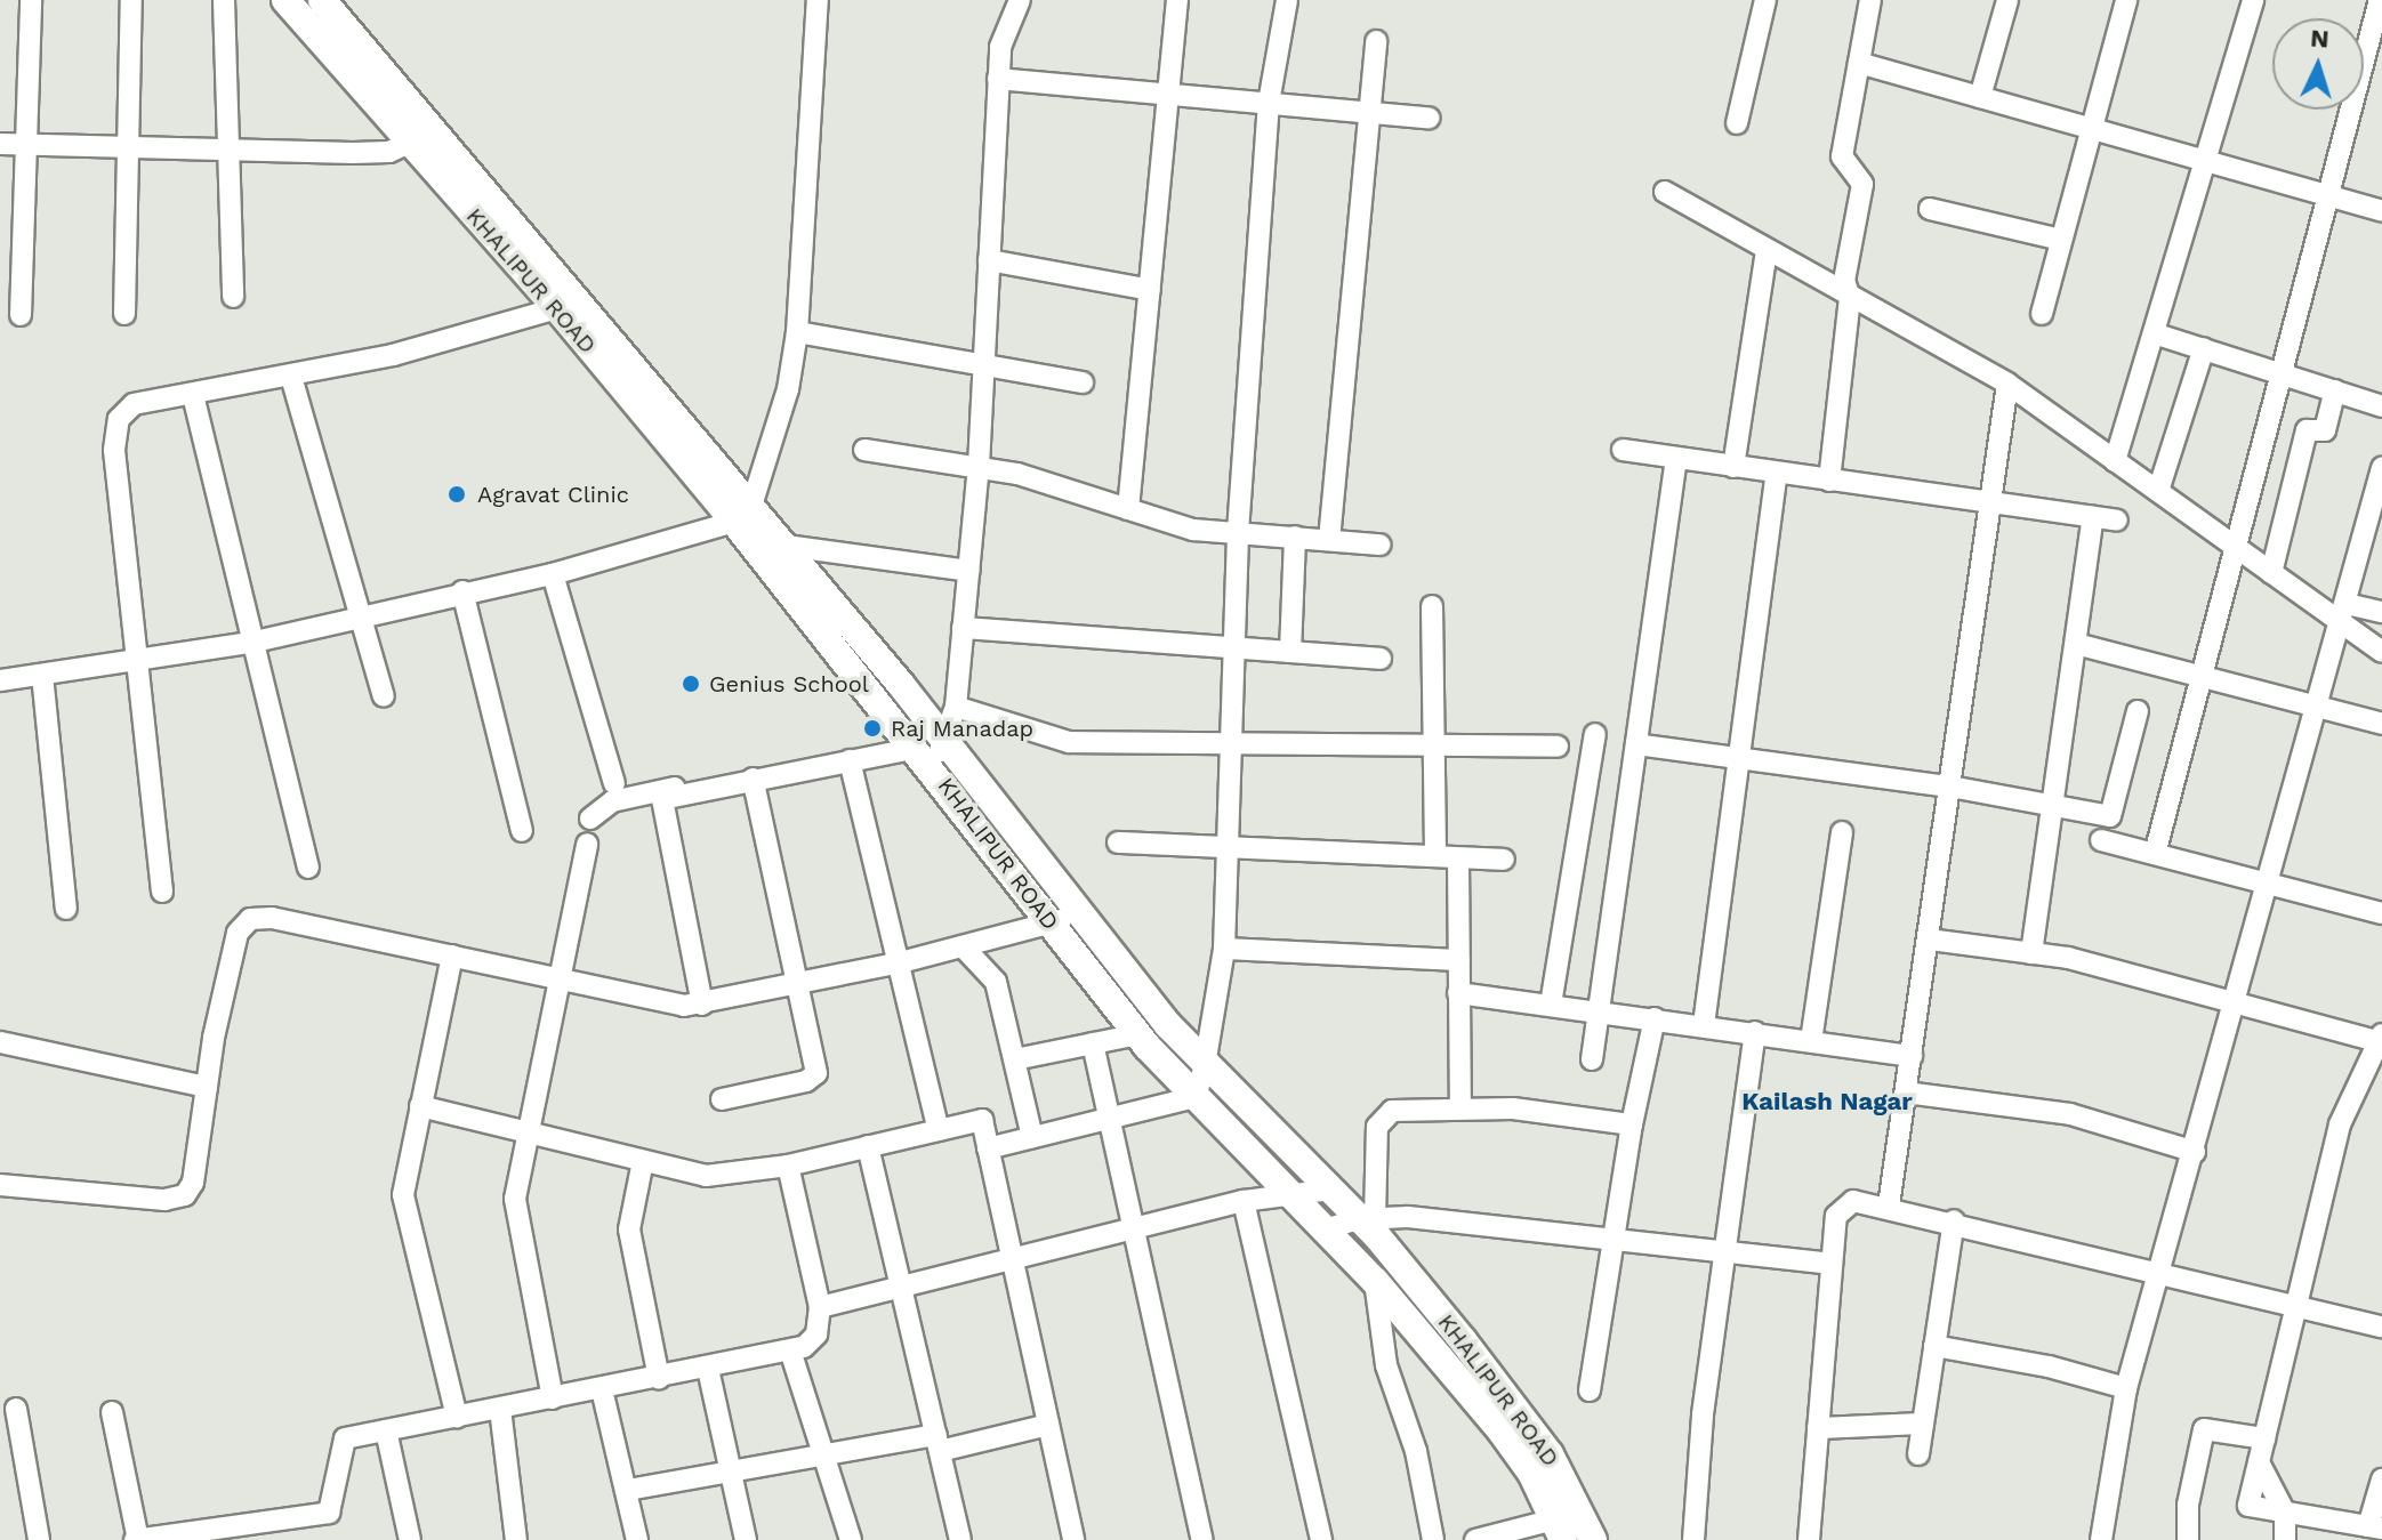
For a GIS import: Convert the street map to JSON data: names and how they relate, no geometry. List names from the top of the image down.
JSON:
{
  "streets": {
    "street": ["KHALIPUR ROAD"]
  },
  "districts": ["Kailash Nagar"],
  "places": ["Agravat Clinic", "Genius School", "Raj Manadap"],
  "north": "top"
}
